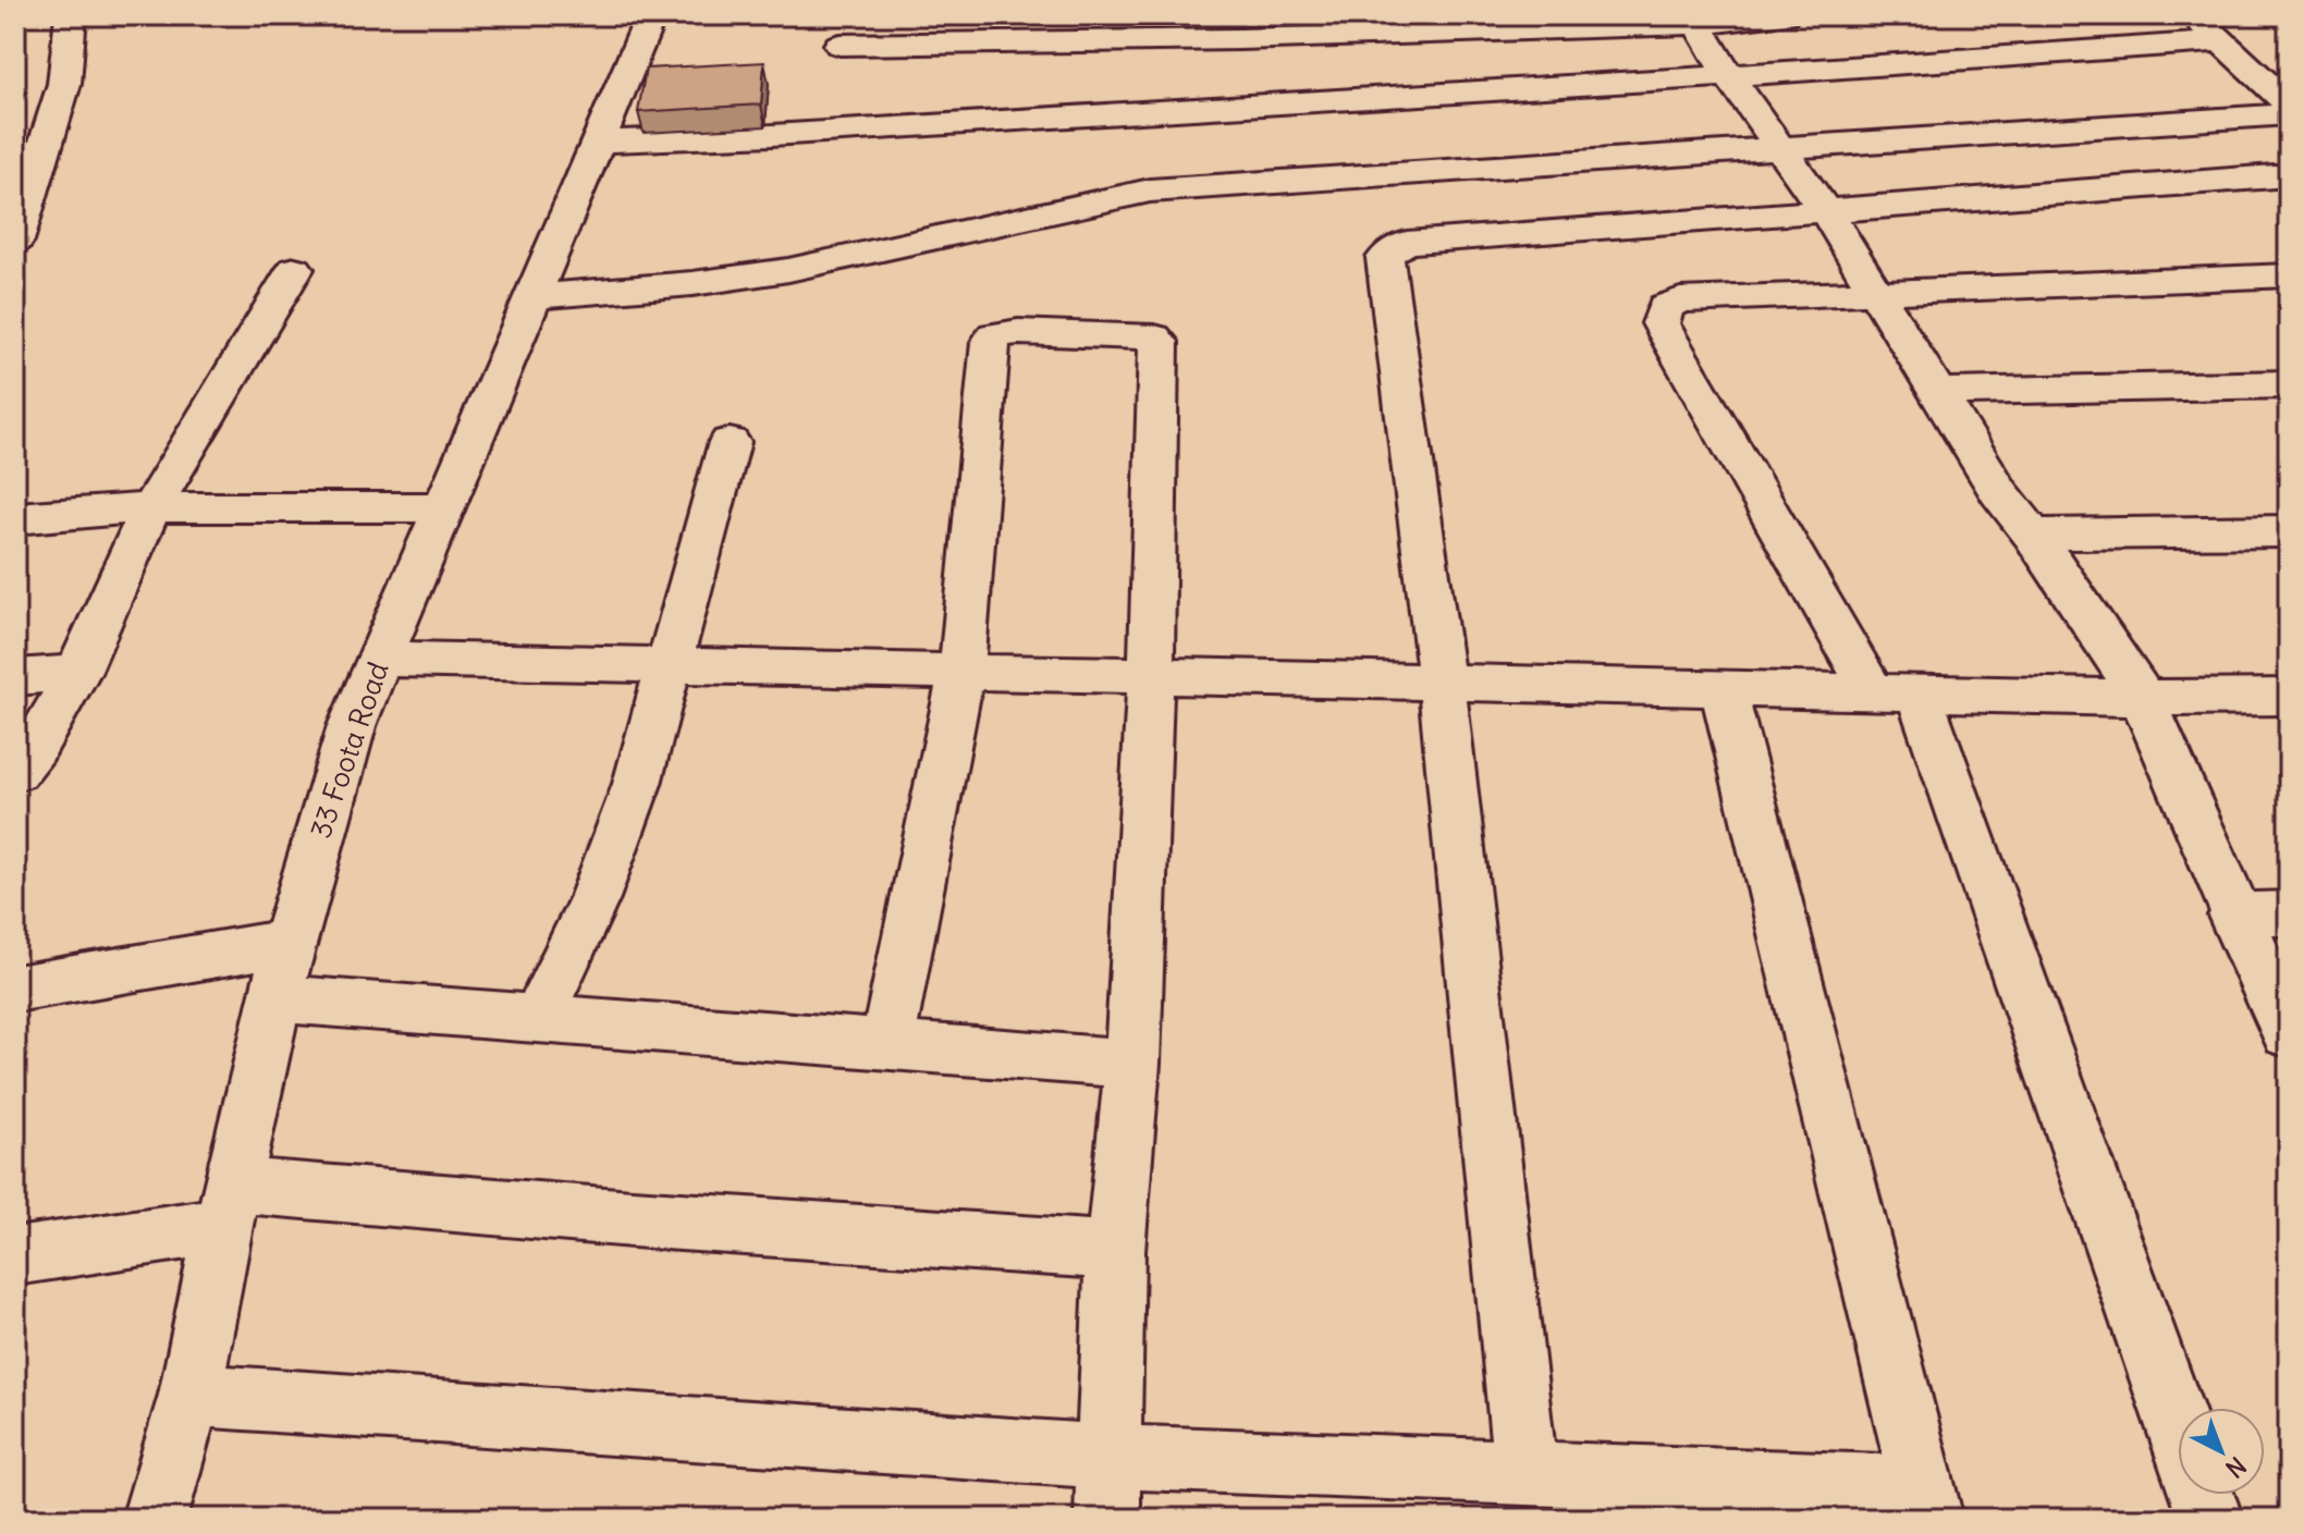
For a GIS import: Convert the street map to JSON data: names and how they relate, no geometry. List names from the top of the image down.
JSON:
{
  "streets": {
    "street": ["33 Foota Road"]
  },
  "north": "bottom right"
}
